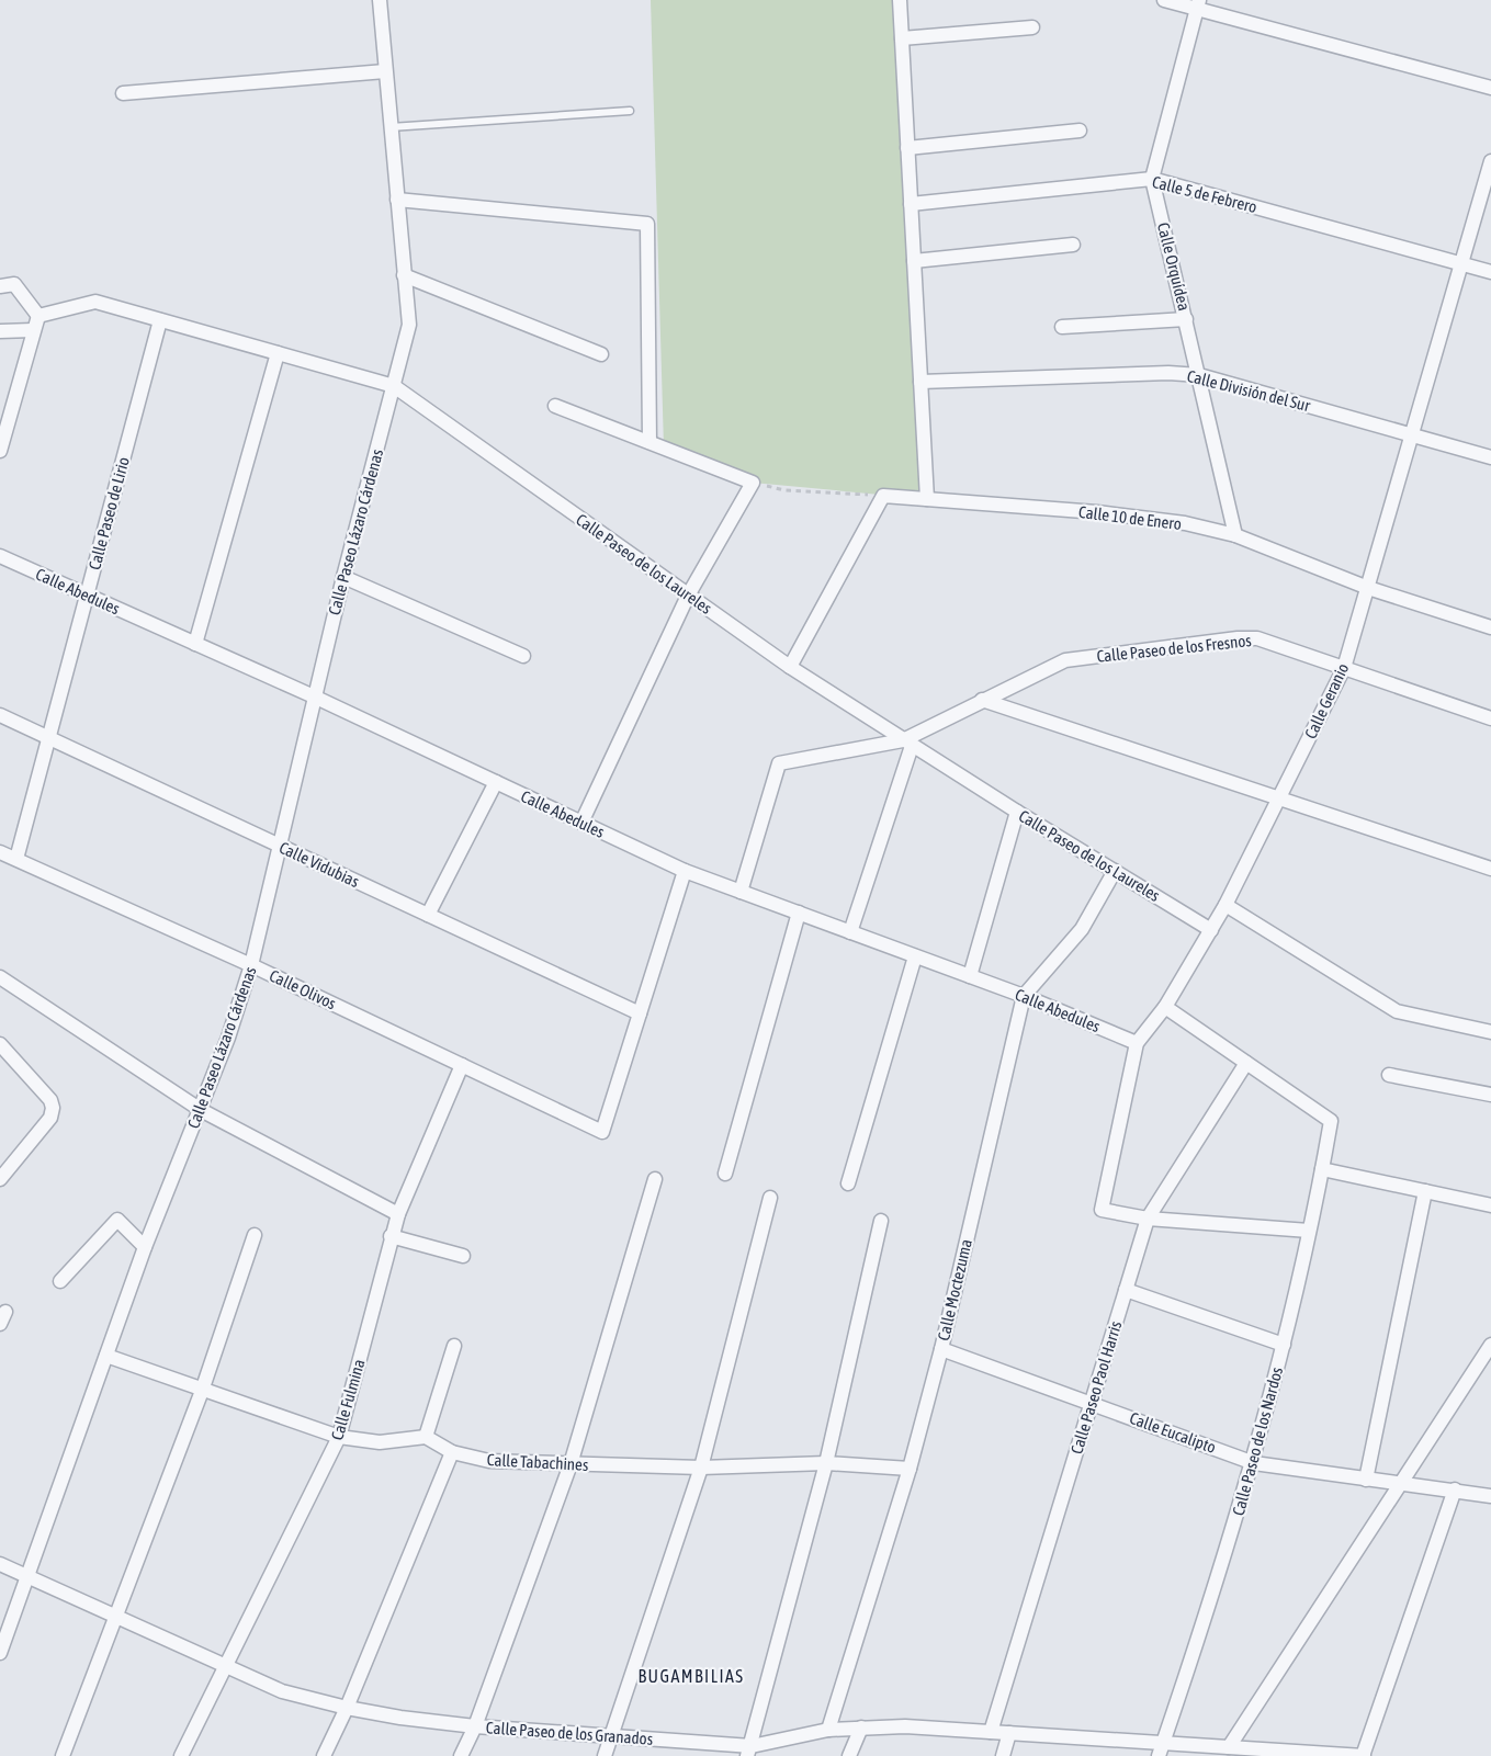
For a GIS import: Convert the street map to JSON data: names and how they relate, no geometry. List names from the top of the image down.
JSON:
{
  "streets": {
    "street": [
      "Calle 5 de Febrero",
      "Calle Orquídea",
      "Calle División del Sur",
      "Calle Paseo de Lirio",
      "Calle 10 de Enero",
      "Calle Paseo Lázaro Cárdenas",
      "Calle Paseo de los Laureles",
      "Calle Abedules",
      "Calle Paseo de los Fresnos",
      "Calle Geranio",
      "Calle Vidubias",
      "Calle Olivos",
      "Calle Moctezuma",
      "Calle Paseo Paol Harris",
      "Calle Fulmina",
      "Calle Eucalipto",
      "Calle Paseo de los Nardos",
      "Calle Tabachines",
      "Calle Paseo de los Granados"
    ]
  },
  "crossings": [
    ["Calle 5 de Febrero", "Calle Orquídea"],
    ["Calle 5 de Febrero", "Calle Geranio"],
    ["Calle Orquídea", "Calle División del Sur"],
    ["Calle Orquídea", "Calle 10 de Enero"],
    ["Calle División del Sur", "Calle Geranio"],
    ["Calle Paseo de Lirio", "Calle Paseo de los Laureles"],
    ["Calle Paseo de Lirio", "Calle Abedules"],
    ["Calle Paseo de Lirio", "Calle Vidubias"],
    ["Calle Paseo de Lirio", "Calle Olivos"],
    ["Calle 10 de Enero", "Calle Geranio"],
    ["Calle Paseo Lázaro Cárdenas", "Calle Paseo de los Laureles"],
    ["Calle Paseo Lázaro Cárdenas", "Calle Abedules"],
    ["Calle Paseo Lázaro Cárdenas", "Calle Vidubias"],
    ["Calle Paseo Lázaro Cárdenas", "Calle Olivos"],
    ["Calle Paseo Lázaro Cárdenas", "Calle Paseo de los Granados"],
    ["Calle Paseo de los Laureles", "Calle Paseo de los Fresnos"],
    ["Calle Paseo de los Laureles", "Calle Geranio"],
    ["Calle Paseo de los Laureles", "Calle Moctezuma"],
    ["Calle Abedules", "Calle Paseo de los Fresnos"],
    ["Calle Abedules", "Calle Geranio"],
    ["Calle Abedules", "Calle Moctezuma"],
    ["Calle Paseo de los Fresnos", "Calle Geranio"],
    ["Calle Geranio", "Calle Paseo Paol Harris"],
    ["Calle Vidubias", "Calle Olivos"],
    ["Calle Olivos", "Calle Fulmina"],
    ["Calle Moctezuma", "Calle Eucalipto"],
    ["Calle Moctezuma", "Calle Tabachines"],
    ["Calle Moctezuma", "Calle Paseo de los Granados"],
    ["Calle Paseo Paol Harris", "Calle Eucalipto"],
    ["Calle Paseo Paol Harris", "Calle Paseo de los Nardos"],
    ["Calle Paseo Paol Harris", "Calle Paseo de los Granados"],
    ["Calle Fulmina", "Calle Paseo de los Granados"],
    ["Calle Eucalipto", "Calle Paseo de los Nardos"],
    ["Calle Paseo de los Nardos", "Calle Paseo de los Granados"]
  ],
  "districts": ["BUGAMBILIAS"]
}
